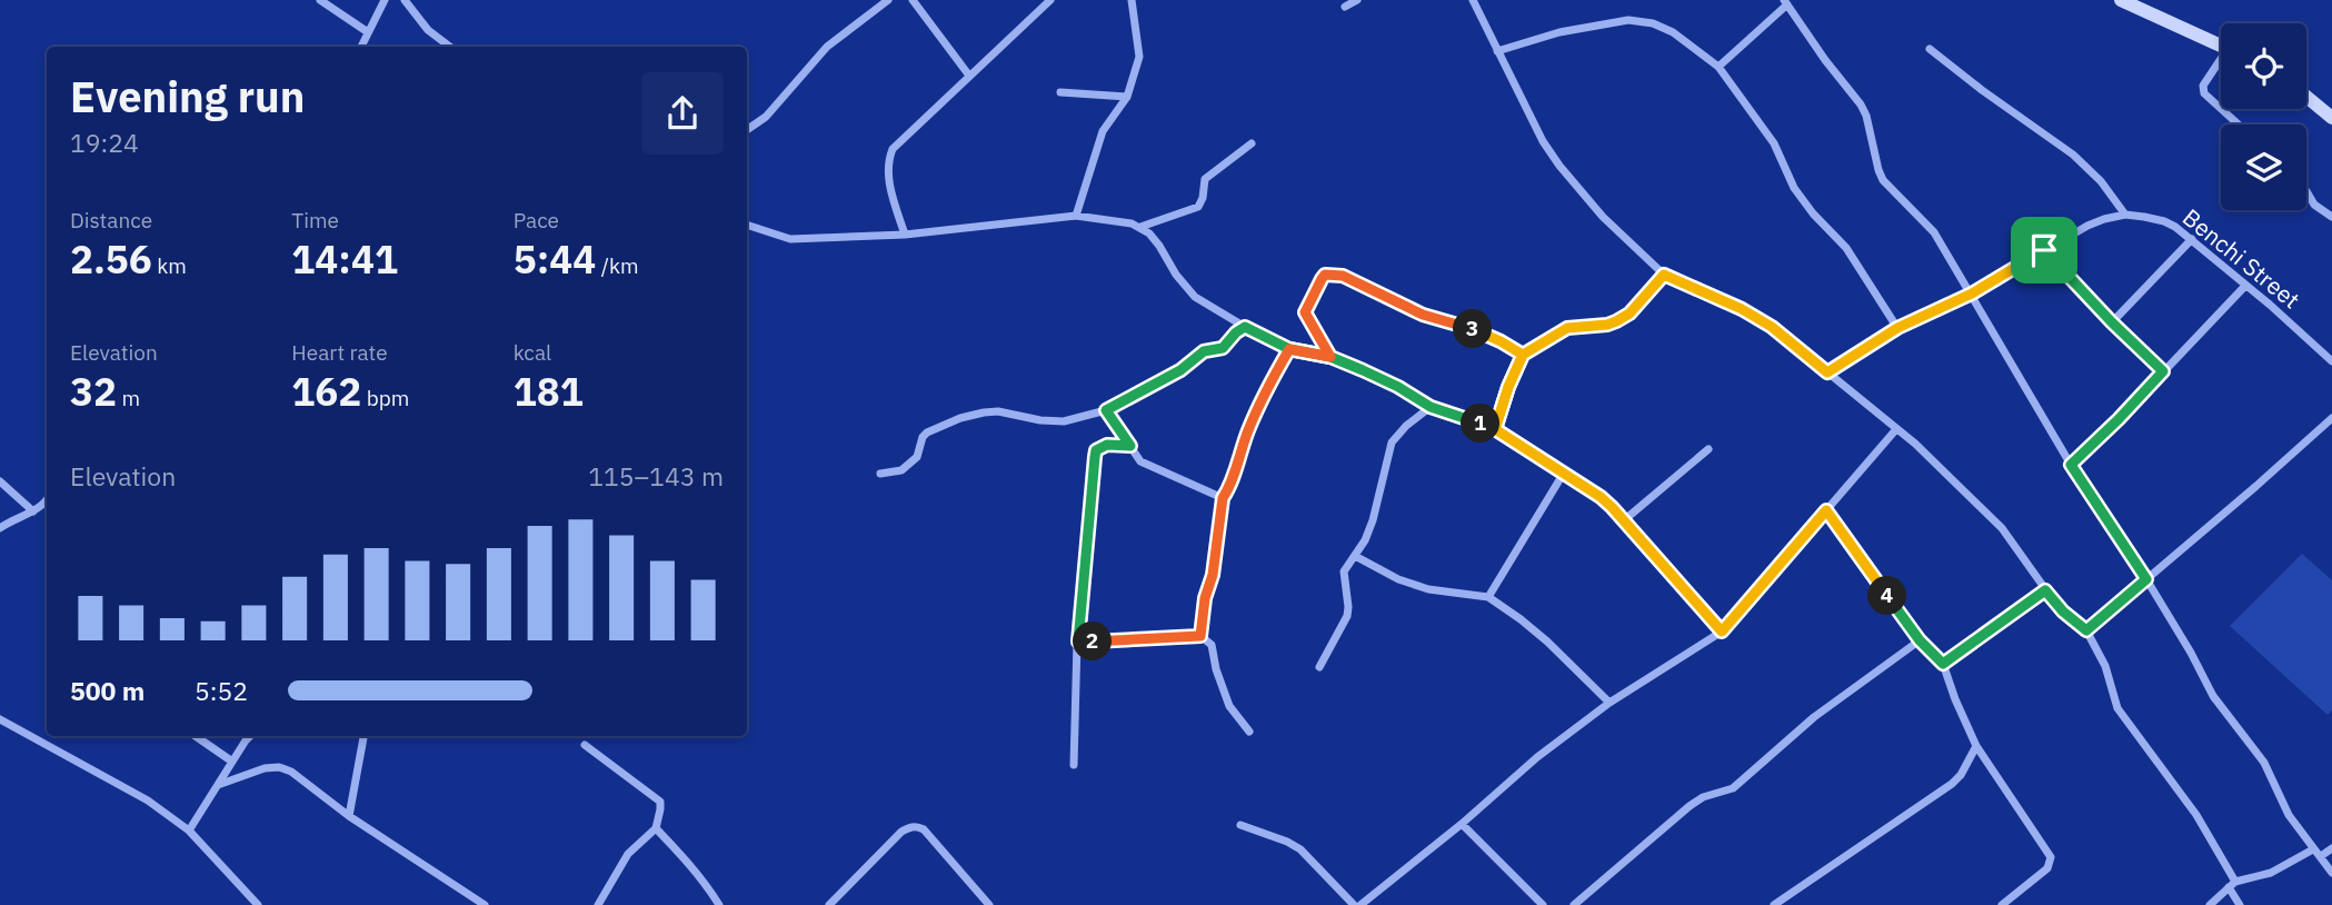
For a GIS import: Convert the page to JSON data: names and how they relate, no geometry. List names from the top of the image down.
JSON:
{
  "streets": {
    "street": ["Benchi Street"]
  },
  "page": {
    "heading": ["Evening run", "19:24"],
    "stats": [
      ["Distance", "2.56 km"],
      ["Time", "14:41"],
      ["Pace", "5:44 /km"],
      ["Elevation", "32 m"],
      ["Heart rate", "162 bpm"],
      ["kcal", "181"]
    ],
    "pins": [
      "3",
      "1",
      "4",
      "2"
    ],
    "chart": ["Elevation", "115–143 m"],
    "list": [
      {
        "name": "500 m",
        "note": "5:52"
      }
    ]
  }
}
